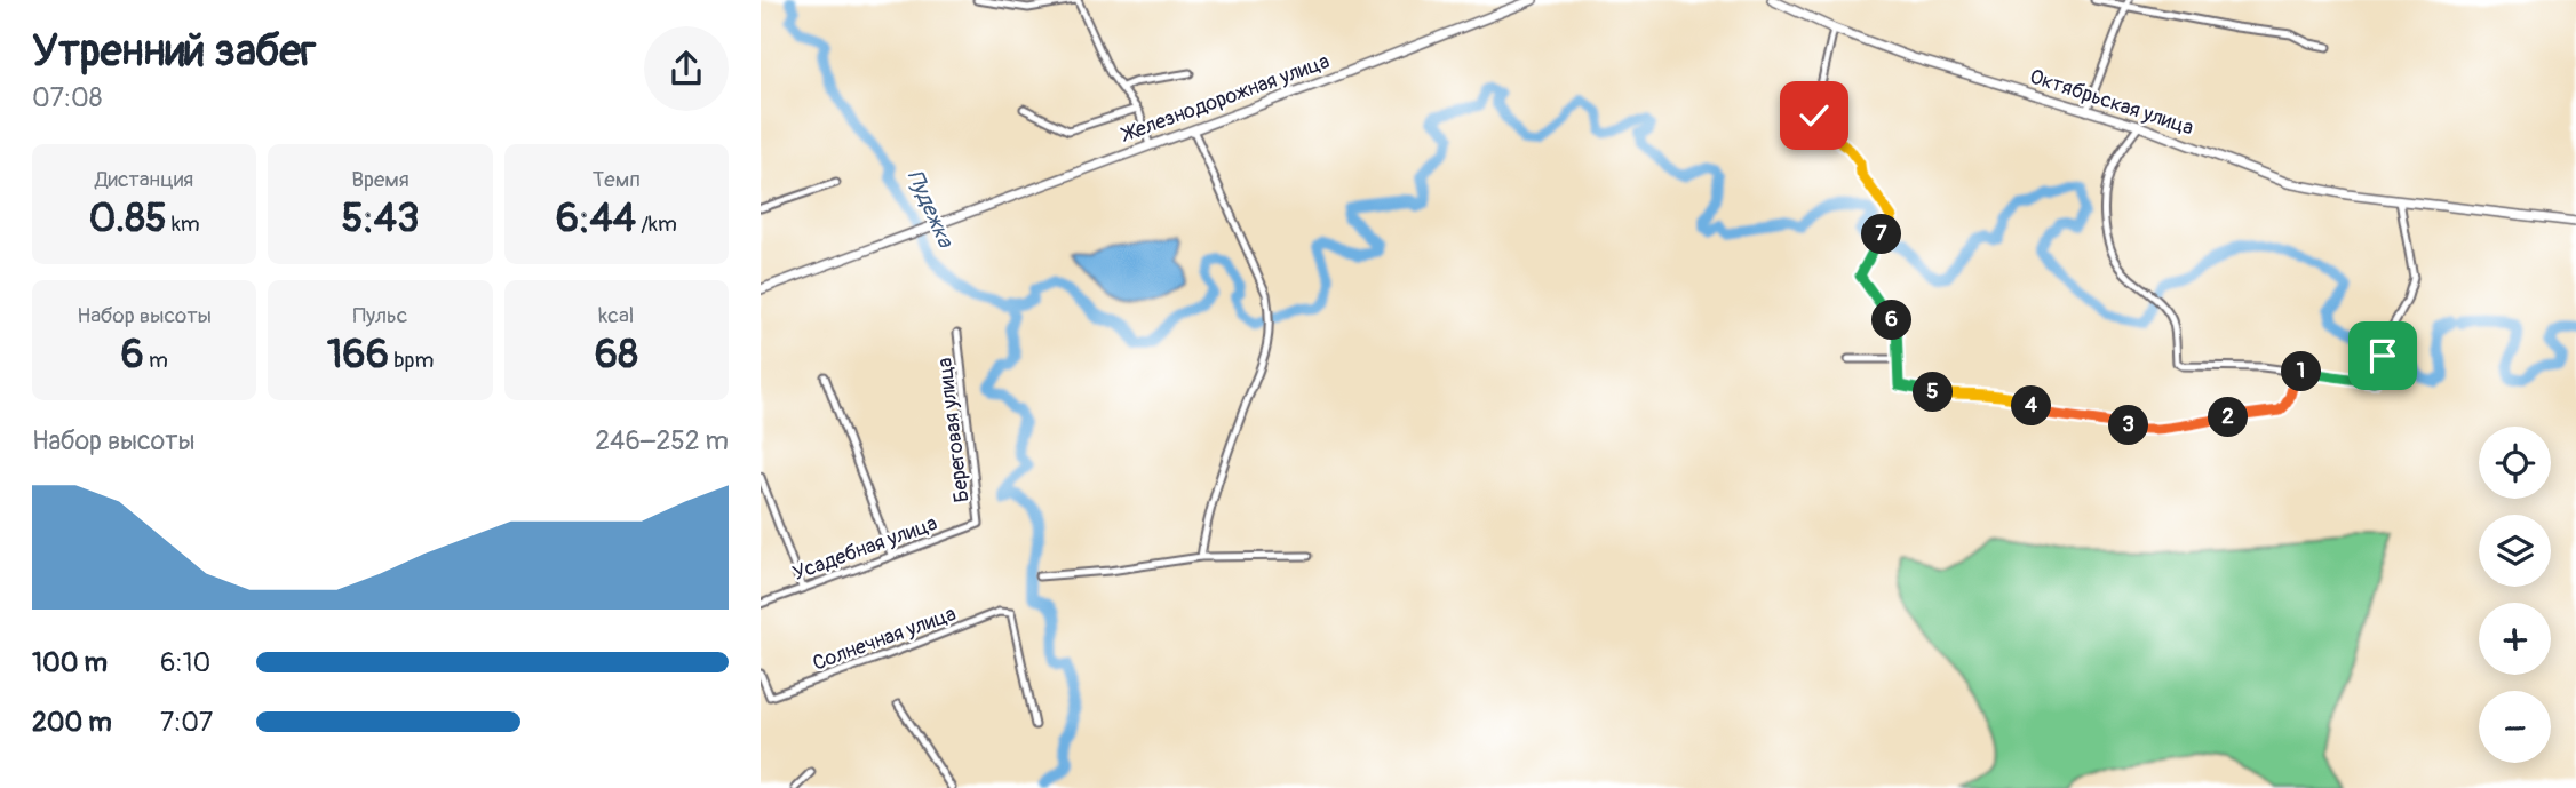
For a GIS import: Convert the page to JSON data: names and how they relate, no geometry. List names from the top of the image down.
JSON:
{
  "streets": {
    "street": [
      "Железнодорожная улица",
      "Октябрьская улица",
      "Береговая улица",
      "Усадебная улица",
      "Солнечная улица"
    ]
  },
  "crossings": [
    ["Береговая улица", "Усадебная улица"]
  ],
  "water": ["Пудежка"],
  "page": {
    "heading": ["Утренний забег", "07:08"],
    "stats": [
      ["Дистанция", "0.85 km"],
      ["Время", "5:43"],
      ["Темп", "6:44 /km"],
      ["Набор высоты", "6 m"],
      ["Пульс", "166 bpm"],
      ["kcal", "68"]
    ],
    "pins": [
      "7",
      "6",
      "1",
      "5",
      "4",
      "2",
      "3"
    ],
    "chart": ["Набор высоты", "246–252 m"],
    "map_buttons": ["+", "−"],
    "list": [
      {
        "name": "100 m",
        "note": "6:10"
      },
      {
        "name": "200 m",
        "note": "7:07"
      }
    ]
  }
}
